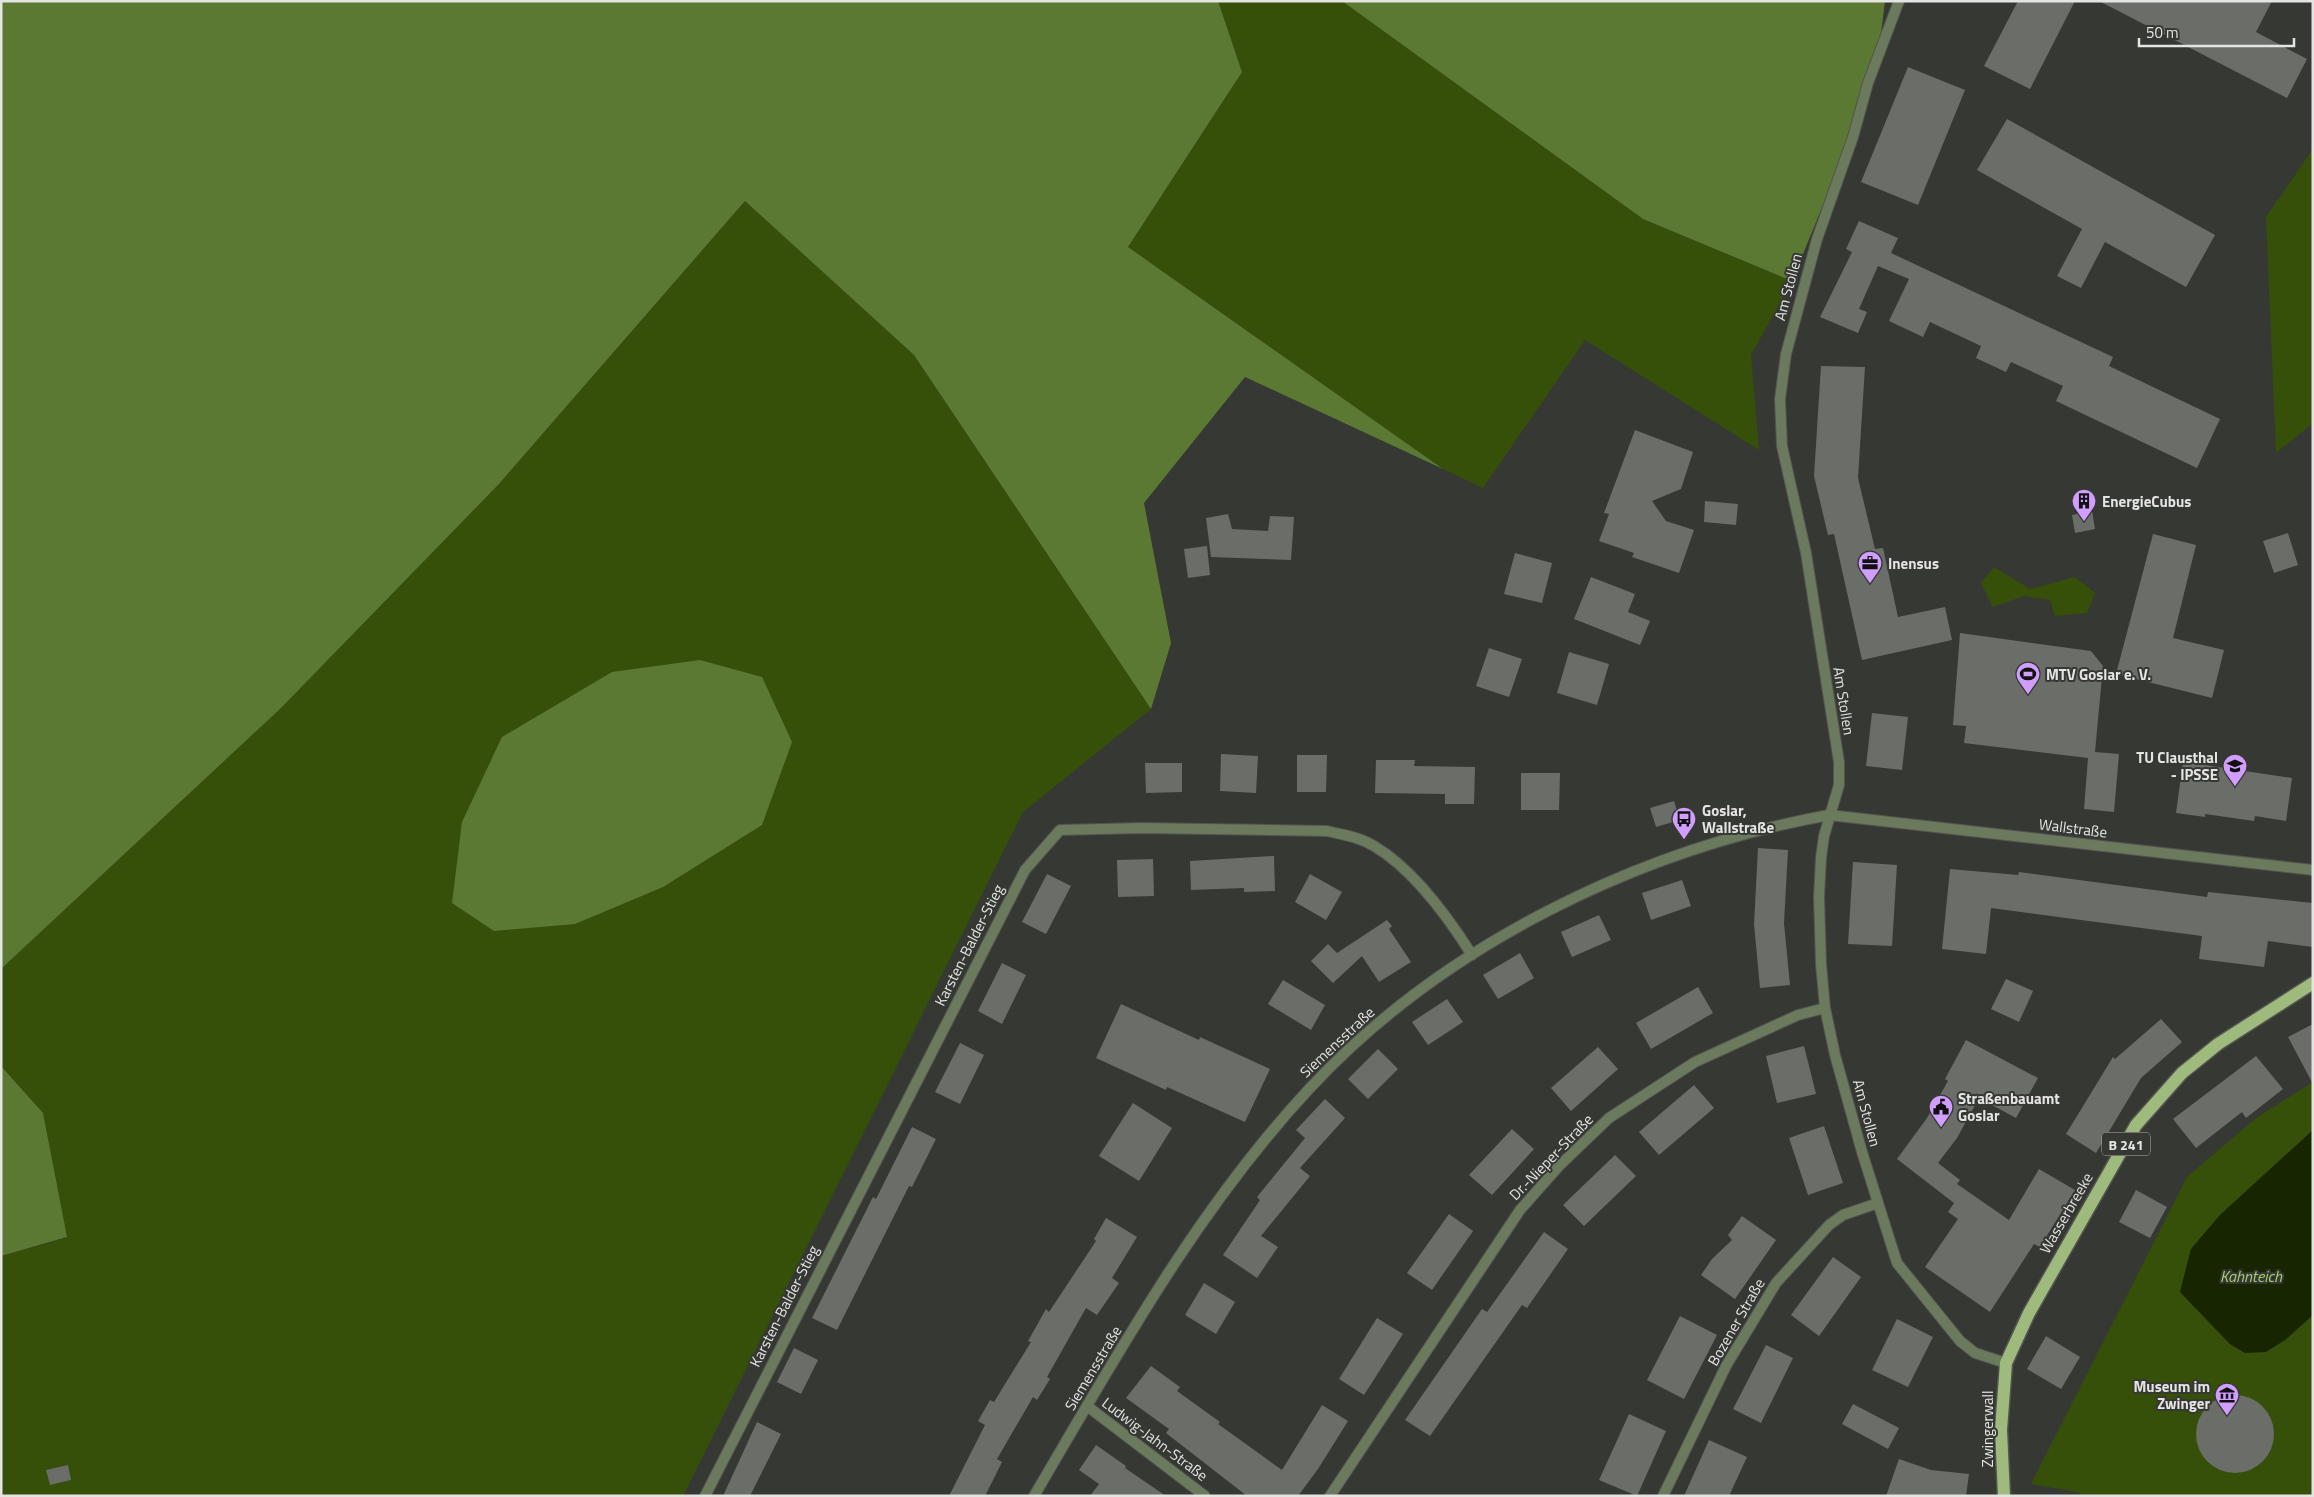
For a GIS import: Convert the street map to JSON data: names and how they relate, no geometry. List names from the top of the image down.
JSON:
{
  "streets": {
    "main road": ["B 241", "Wasserbreeke", "Zwingerwall"],
    "street": [
      "Am Stollen",
      "Wallstraße",
      "Karsten-Balder-Stieg",
      "Siemensstraße",
      "Dr.-Nieper-Straße",
      "Bozener Straße",
      "Ludwig-Jahn-Straße"
    ]
  },
  "crossings": [
    ["Am Stollen", "Wallstraße"],
    ["Am Stollen", "Siemensstraße"],
    ["Am Stollen", "Dr.-Nieper-Straße"],
    ["Am Stollen", "Wasserbreeke"],
    ["Am Stollen", "Bozener Straße"],
    ["Am Stollen", "Zwingerwall"],
    ["Wallstraße", "Siemensstraße"],
    ["Karsten-Balder-Stieg", "Siemensstraße"],
    ["Siemensstraße", "Ludwig-Jahn-Straße"],
    ["Wasserbreeke", "Zwingerwall"]
  ],
  "water": ["Kahnteich"],
  "places": {
    "building": ["EnergieCubus"],
    "office": ["Inensus"],
    "sports": ["MTV Goslar e. V."],
    "school or university": ["TU Clausthal - IPSSE"],
    "bus stop": ["Goslar, Wallstraße"],
    "public building": ["Straßenbauamt Goslar"],
    "museum": ["Museum im Zwinger"]
  },
  "scale_bar": "50 m"
}
